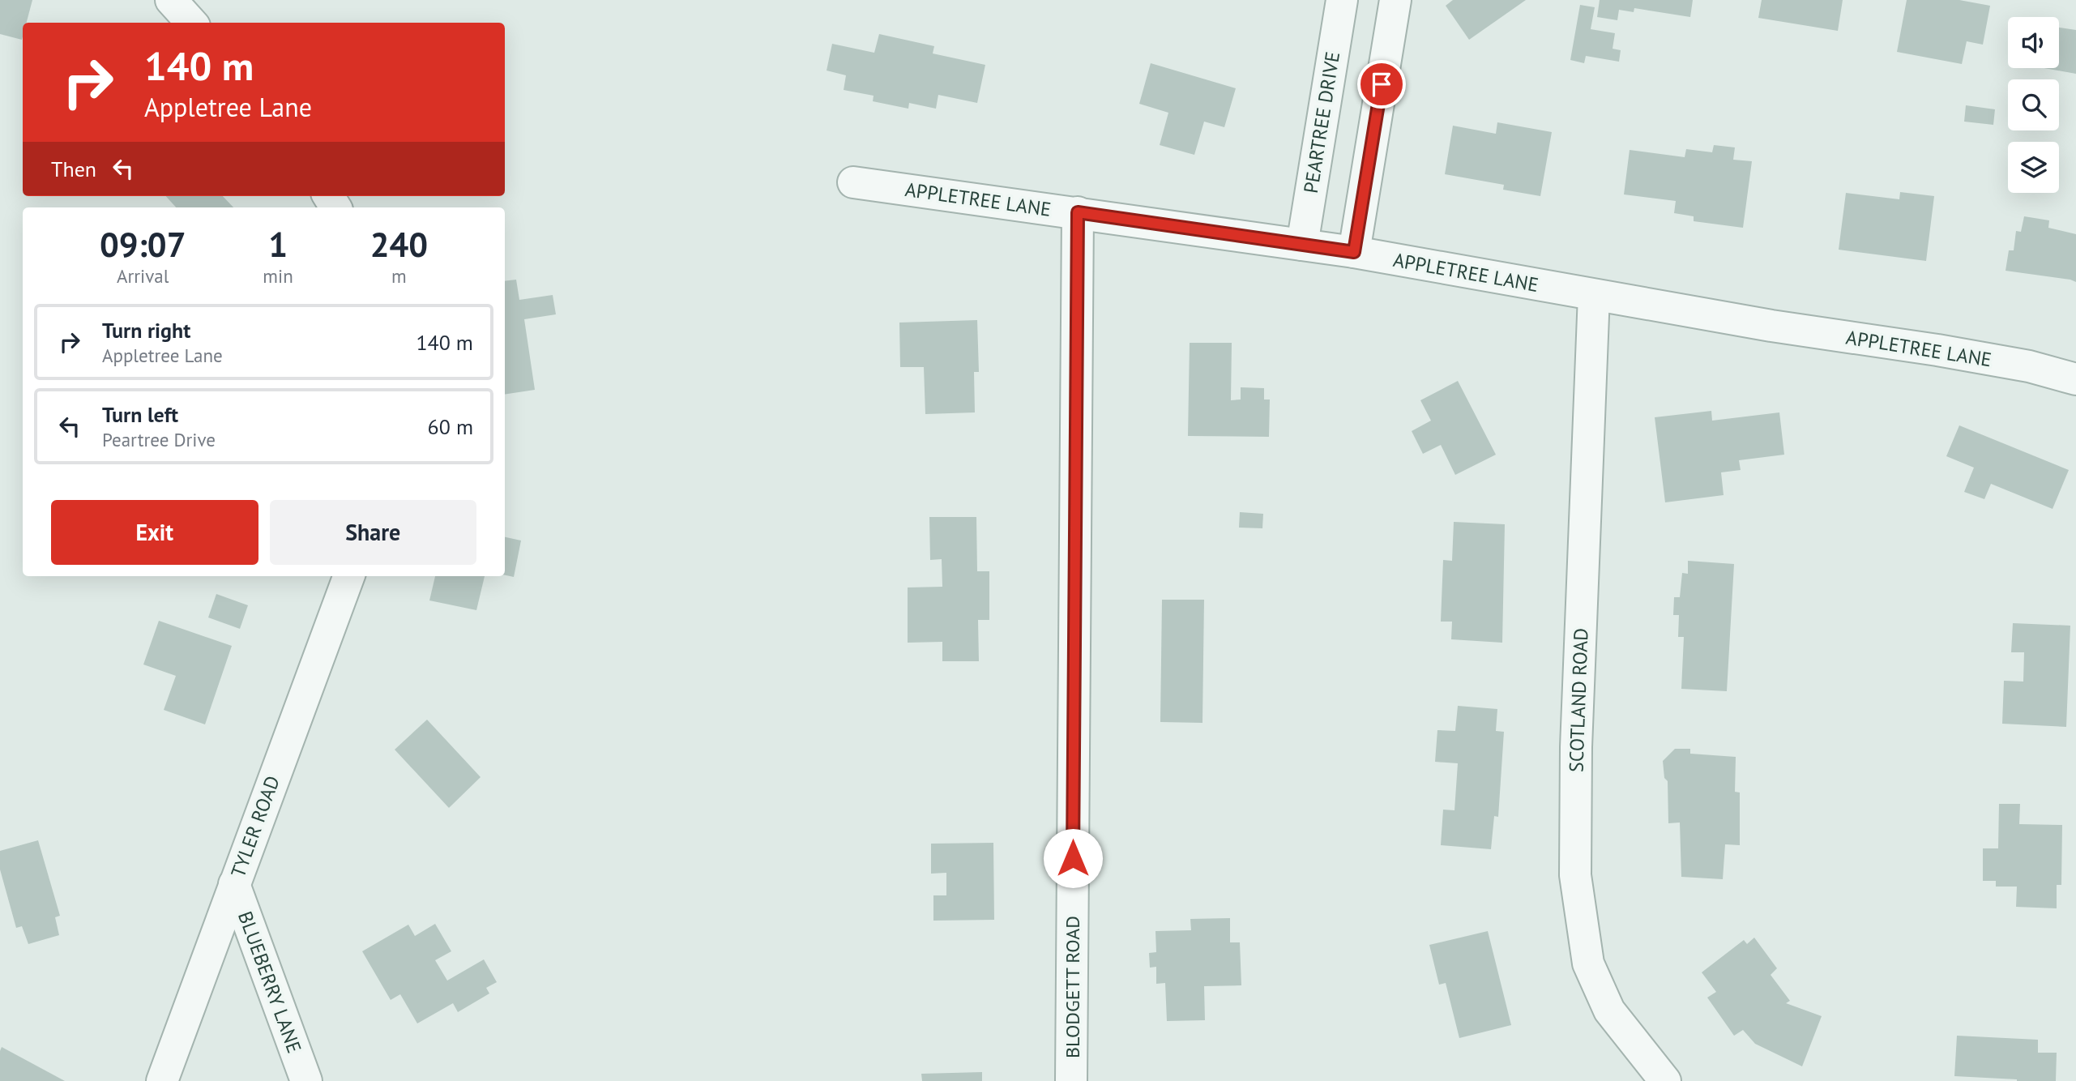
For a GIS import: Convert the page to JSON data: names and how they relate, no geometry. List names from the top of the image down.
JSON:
{
  "streets": {
    "street": [
      "PEARTREE DRIVE",
      "APPLETREE LANE",
      "SCOTLAND ROAD",
      "TYLER ROAD",
      "BLUEBERRY LANE",
      "BLODGETT ROAD"
    ]
  },
  "crossings": [
    ["PEARTREE DRIVE", "APPLETREE LANE"],
    ["APPLETREE LANE", "SCOTLAND ROAD"],
    ["APPLETREE LANE", "BLODGETT ROAD"],
    ["TYLER ROAD", "BLUEBERRY LANE"]
  ],
  "page": {
    "turn": ["140 m", "Appletree Lane"],
    "then": "Then",
    "eta": [
      "09:07",
      "Arrival",
      "1",
      "min",
      "240",
      "m"
    ],
    "list": [
      {
        "name": "Turn right",
        "note": "Appletree Lane",
        "value": "140 m"
      },
      {
        "name": "Turn left",
        "note": "Peartree Drive",
        "value": "60 m"
      }
    ],
    "buttons": ["Exit", "Share"]
  }
}
